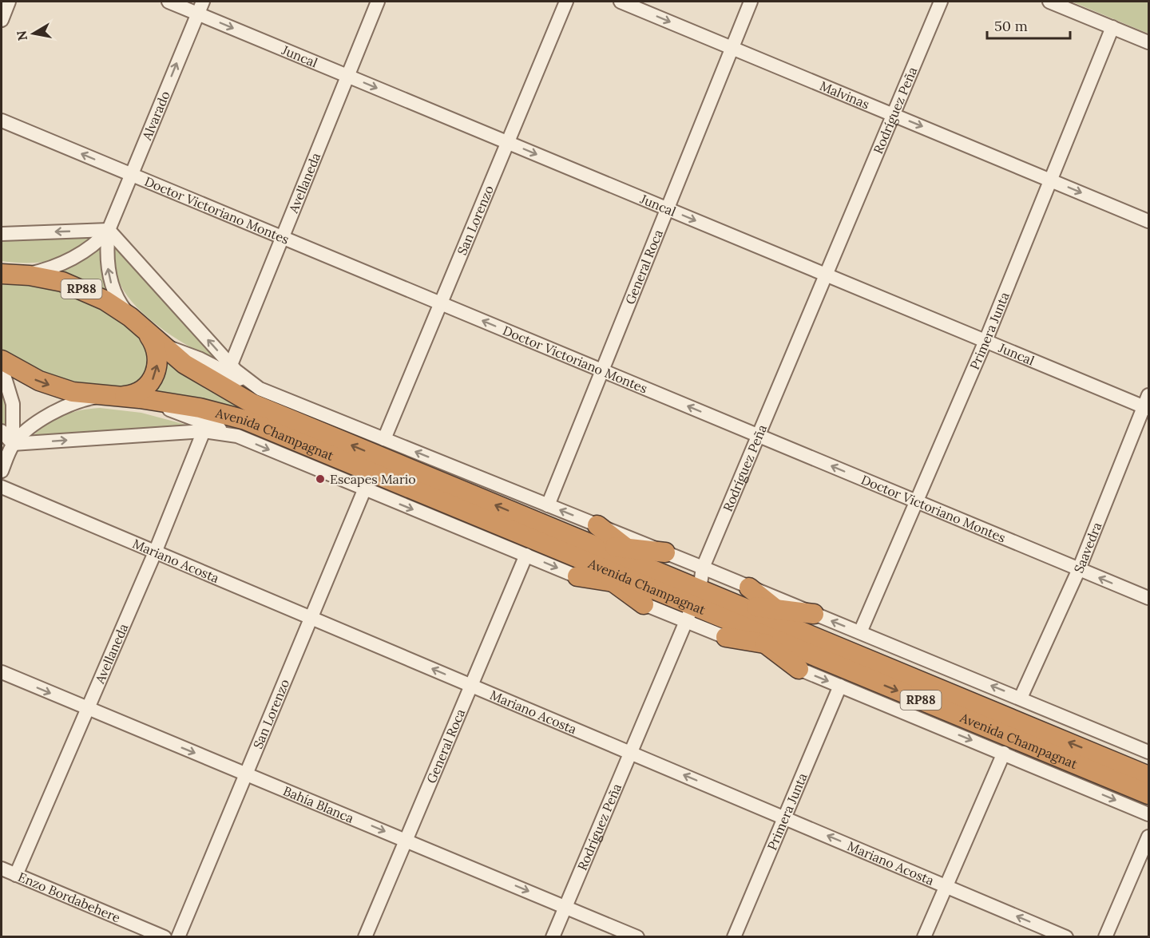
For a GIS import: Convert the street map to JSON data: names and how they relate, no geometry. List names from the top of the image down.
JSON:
{
  "streets": {
    "highway": ["RP88", "Avenida Champagnat"],
    "street": [
      "Juncal",
      "Malvinas",
      "Rodríguez Peña",
      "Alvarado",
      "Avellaneda",
      "Doctor Victoriano Montes",
      "San Lorenzo",
      "General Roca",
      "Primera Junta",
      "Saavedra",
      "Mariano Acosta",
      "Bahía Blanca",
      "Enzo Bordabehere"
    ]
  },
  "crossings": [
    ["Juncal", "Rodríguez Peña"],
    ["Juncal", "Alvarado"],
    ["Juncal", "Avellaneda"],
    ["Juncal", "San Lorenzo"],
    ["Juncal", "General Roca"],
    ["Juncal", "Primera Junta"],
    ["Juncal", "Saavedra"],
    ["Malvinas", "Rodríguez Peña"],
    ["Malvinas", "General Roca"],
    ["Malvinas", "Primera Junta"],
    ["Rodríguez Peña", "Doctor Victoriano Montes"],
    ["Rodríguez Peña", "Avenida Champagnat"],
    ["Rodríguez Peña", "Mariano Acosta"],
    ["Rodríguez Peña", "Bahía Blanca"],
    ["Alvarado", "Doctor Victoriano Montes"],
    ["Alvarado", "RP88"],
    ["Alvarado", "Avenida Champagnat"],
    ["Avellaneda", "Doctor Victoriano Montes"],
    ["Avellaneda", "Avenida Champagnat"],
    ["Avellaneda", "Mariano Acosta"],
    ["Avellaneda", "Bahía Blanca"],
    ["Avellaneda", "Enzo Bordabehere"],
    ["Doctor Victoriano Montes", "San Lorenzo"],
    ["Doctor Victoriano Montes", "General Roca"],
    ["Doctor Victoriano Montes", "Primera Junta"],
    ["Doctor Victoriano Montes", "Saavedra"],
    ["San Lorenzo", "Avenida Champagnat"],
    ["San Lorenzo", "Mariano Acosta"],
    ["San Lorenzo", "Bahía Blanca"],
    ["General Roca", "Avenida Champagnat"],
    ["General Roca", "Mariano Acosta"],
    ["General Roca", "Bahía Blanca"],
    ["RP88", "Avenida Champagnat"],
    ["Primera Junta", "Avenida Champagnat"],
    ["Primera Junta", "Mariano Acosta"],
    ["Avenida Champagnat", "Saavedra"]
  ],
  "one_way": [
    "Juncal",
    "Malvinas",
    "Alvarado",
    "Doctor Victoriano Montes",
    "Mariano Acosta",
    "Bahía Blanca"
  ],
  "places": ["Escapes Mario"],
  "scale_bar": "50 m",
  "north": "left"
}
